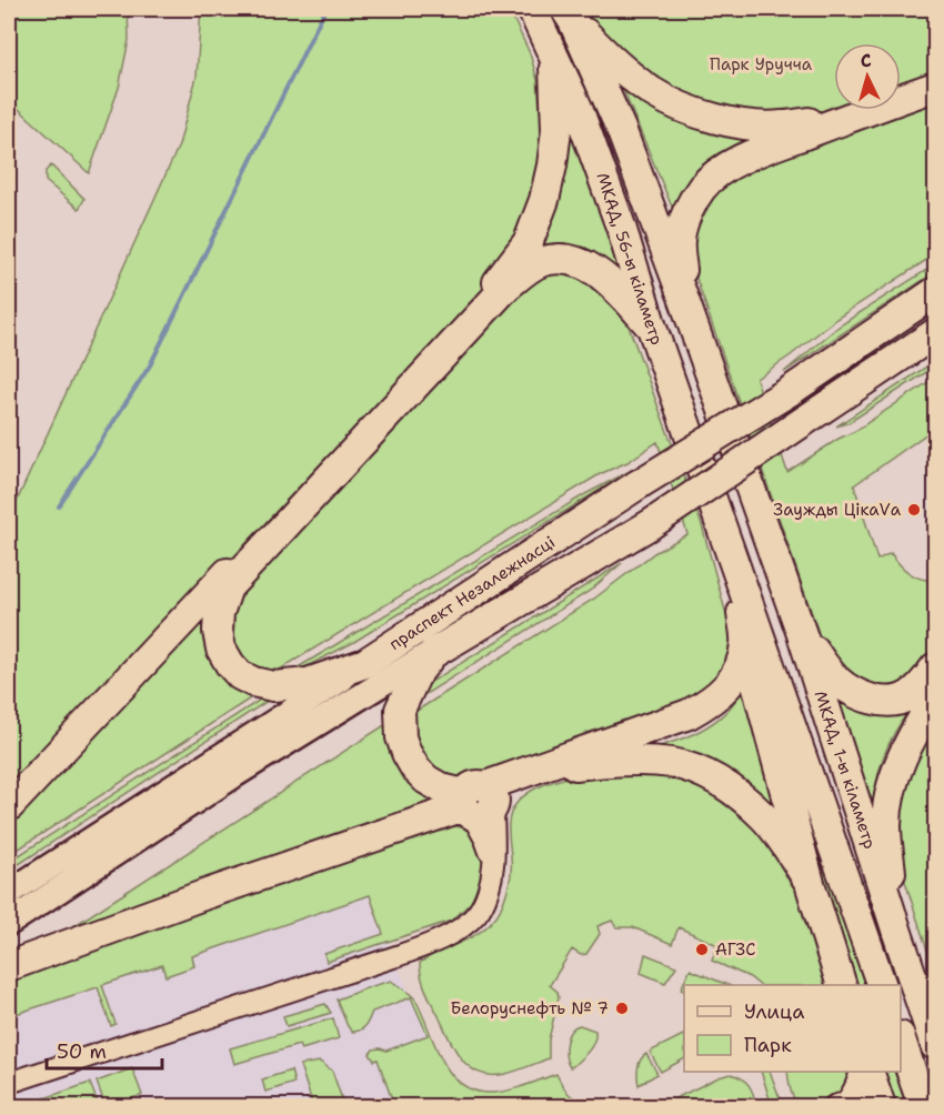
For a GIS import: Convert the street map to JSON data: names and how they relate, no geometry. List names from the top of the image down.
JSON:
{
  "streets": {
    "highway": ["МКАД, 56-ы кіламетр", "праспект Незалежнасці", "МКАД, 1-ы кіламетр"]
  },
  "crossings": [
    ["МКАД, 56-ы кіламетр", "МКАД, 1-ы кіламетр"]
  ],
  "parks": ["Парк Уручча"],
  "places": ["Заужды ЦікаVа", "АГЗС", "Белоруснефть № 7"],
  "legend": ["Улица", "Парк"],
  "scale_bar": "50 m",
  "north": "top"
}
